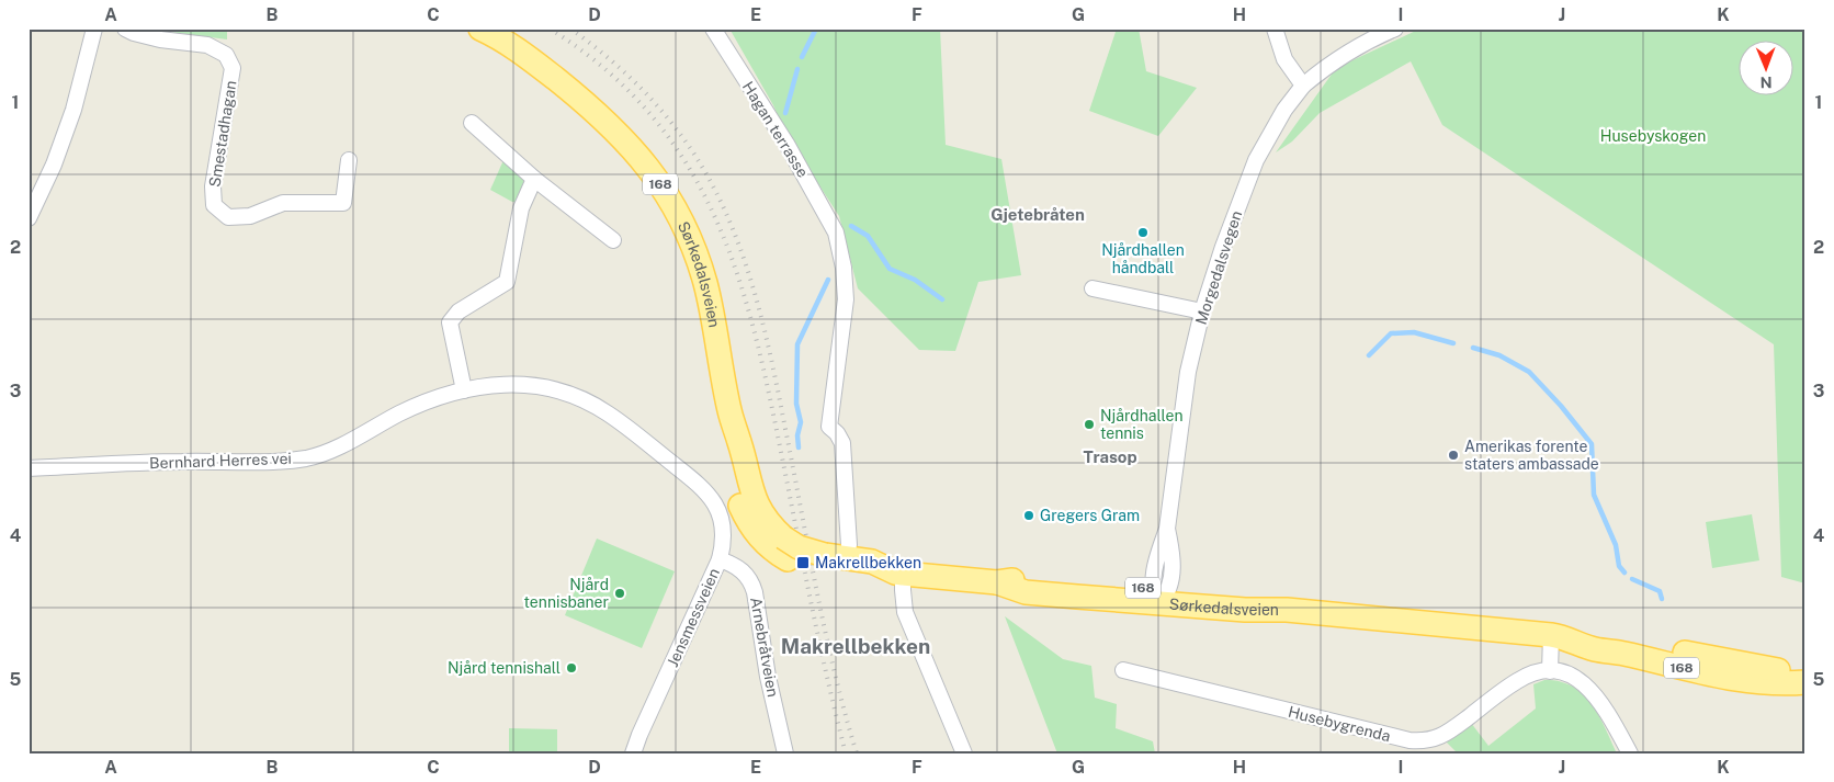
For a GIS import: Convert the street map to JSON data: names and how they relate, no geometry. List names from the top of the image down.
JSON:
{
  "streets": {
    "main road": ["168", "Sørkedalsveien"],
    "street": [
      "Hagan terrasse",
      "Smestadhagan",
      "Morgedalsvegen",
      "Bernhard Herres vei",
      "Jensmessveien",
      "Arnebråtveien",
      "Husebygrenda"
    ]
  },
  "crossings": [
    ["Morgedalsvegen", "Sørkedalsveien"],
    ["Bernhard Herres vei", "Jensmessveien"],
    ["Jensmessveien", "Arnebråtveien"]
  ],
  "districts": ["Gjetebråten", "Trasop", "Makrellbekken"],
  "parks": ["Husebyskogen"],
  "places": {
    "other": [
      "Njårdhallen håndball",
      "Njårdhallen tennis",
      "Amerikas forente staters ambassade",
      "Gregers Gram",
      "Njård tennisbaner",
      "Njård tennishall"
    ],
    "transit": ["Makrellbekken"]
  },
  "north": "bottom",
  "grid": {
    "columns": [
      "A",
      "B",
      "C",
      "D",
      "E",
      "F",
      "G",
      "H",
      "I",
      "J",
      "K"
    ],
    "rows": [
      "1",
      "2",
      "3",
      "4",
      "5"
    ]
  }
}
